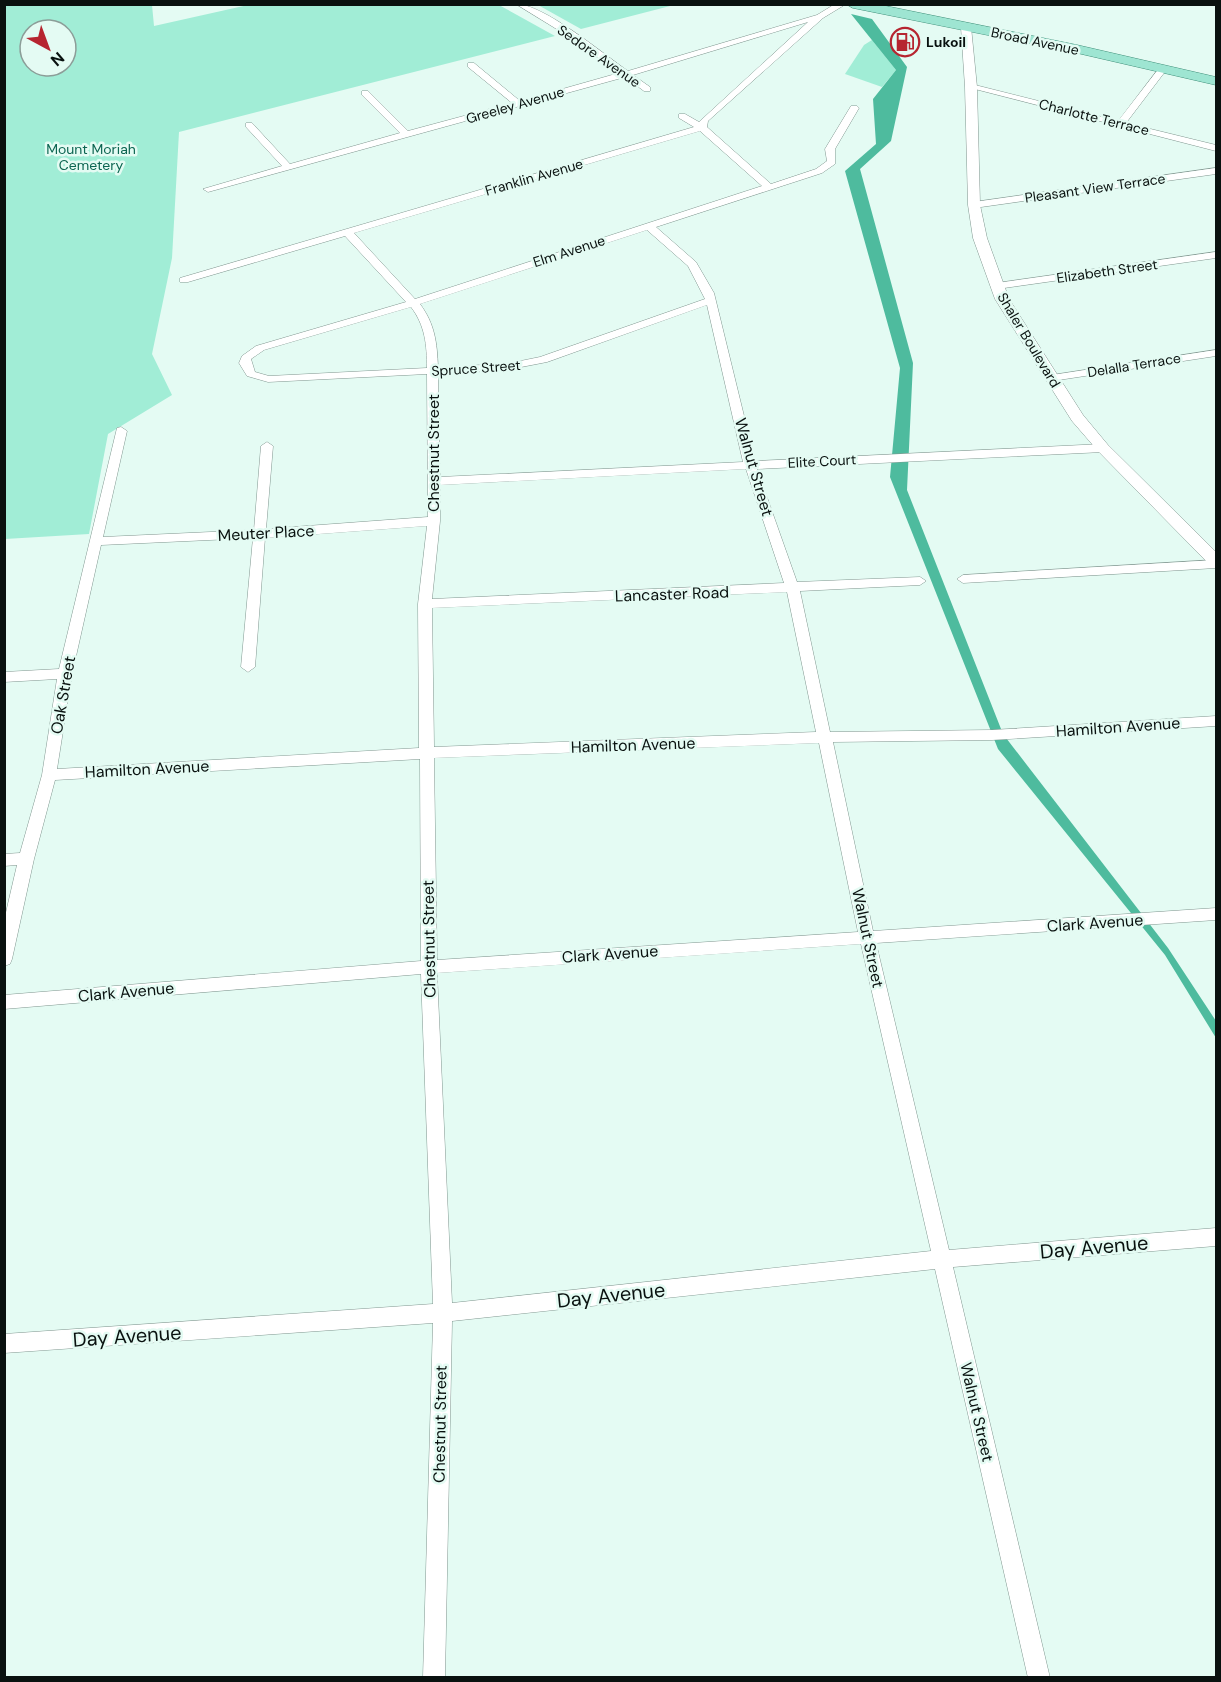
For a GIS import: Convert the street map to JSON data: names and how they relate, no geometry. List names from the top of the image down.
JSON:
{
  "streets": {
    "main road": ["Broad Avenue"],
    "street": [
      "Sedore Avenue",
      "Greeley Avenue",
      "Charlotte Terrace",
      "Franklin Avenue",
      "Pleasant View Terrace",
      "Elm Avenue",
      "Elizabeth Street",
      "Shaler Boulevard",
      "Delalla Terrace",
      "Spruce Street",
      "Chestnut Street",
      "Elite Court",
      "Walnut Street",
      "Meuter Place",
      "Lancaster Road",
      "Oak Street",
      "Hamilton Avenue",
      "Clark Avenue",
      "Day Avenue"
    ]
  },
  "crossings": [
    ["Broad Avenue", "Shaler Boulevard"],
    ["Sedore Avenue", "Greeley Avenue"],
    ["Charlotte Terrace", "Shaler Boulevard"],
    ["Franklin Avenue", "Chestnut Street"],
    ["Pleasant View Terrace", "Shaler Boulevard"],
    ["Elm Avenue", "Spruce Street"],
    ["Elm Avenue", "Chestnut Street"],
    ["Elm Avenue", "Walnut Street"],
    ["Elizabeth Street", "Shaler Boulevard"],
    ["Shaler Boulevard", "Delalla Terrace"],
    ["Shaler Boulevard", "Elite Court"],
    ["Spruce Street", "Chestnut Street"],
    ["Spruce Street", "Walnut Street"],
    ["Chestnut Street", "Elite Court"],
    ["Chestnut Street", "Meuter Place"],
    ["Chestnut Street", "Lancaster Road"],
    ["Chestnut Street", "Hamilton Avenue"],
    ["Chestnut Street", "Clark Avenue"],
    ["Chestnut Street", "Day Avenue"],
    ["Elite Court", "Walnut Street"],
    ["Walnut Street", "Lancaster Road"],
    ["Walnut Street", "Hamilton Avenue"],
    ["Walnut Street", "Clark Avenue"],
    ["Walnut Street", "Day Avenue"],
    ["Meuter Place", "Oak Street"],
    ["Oak Street", "Hamilton Avenue"]
  ],
  "parks": ["Mount Moriah Cemetery"],
  "places": {
    "fuel station": ["Lukoil"]
  },
  "north": "bottom right"
}
